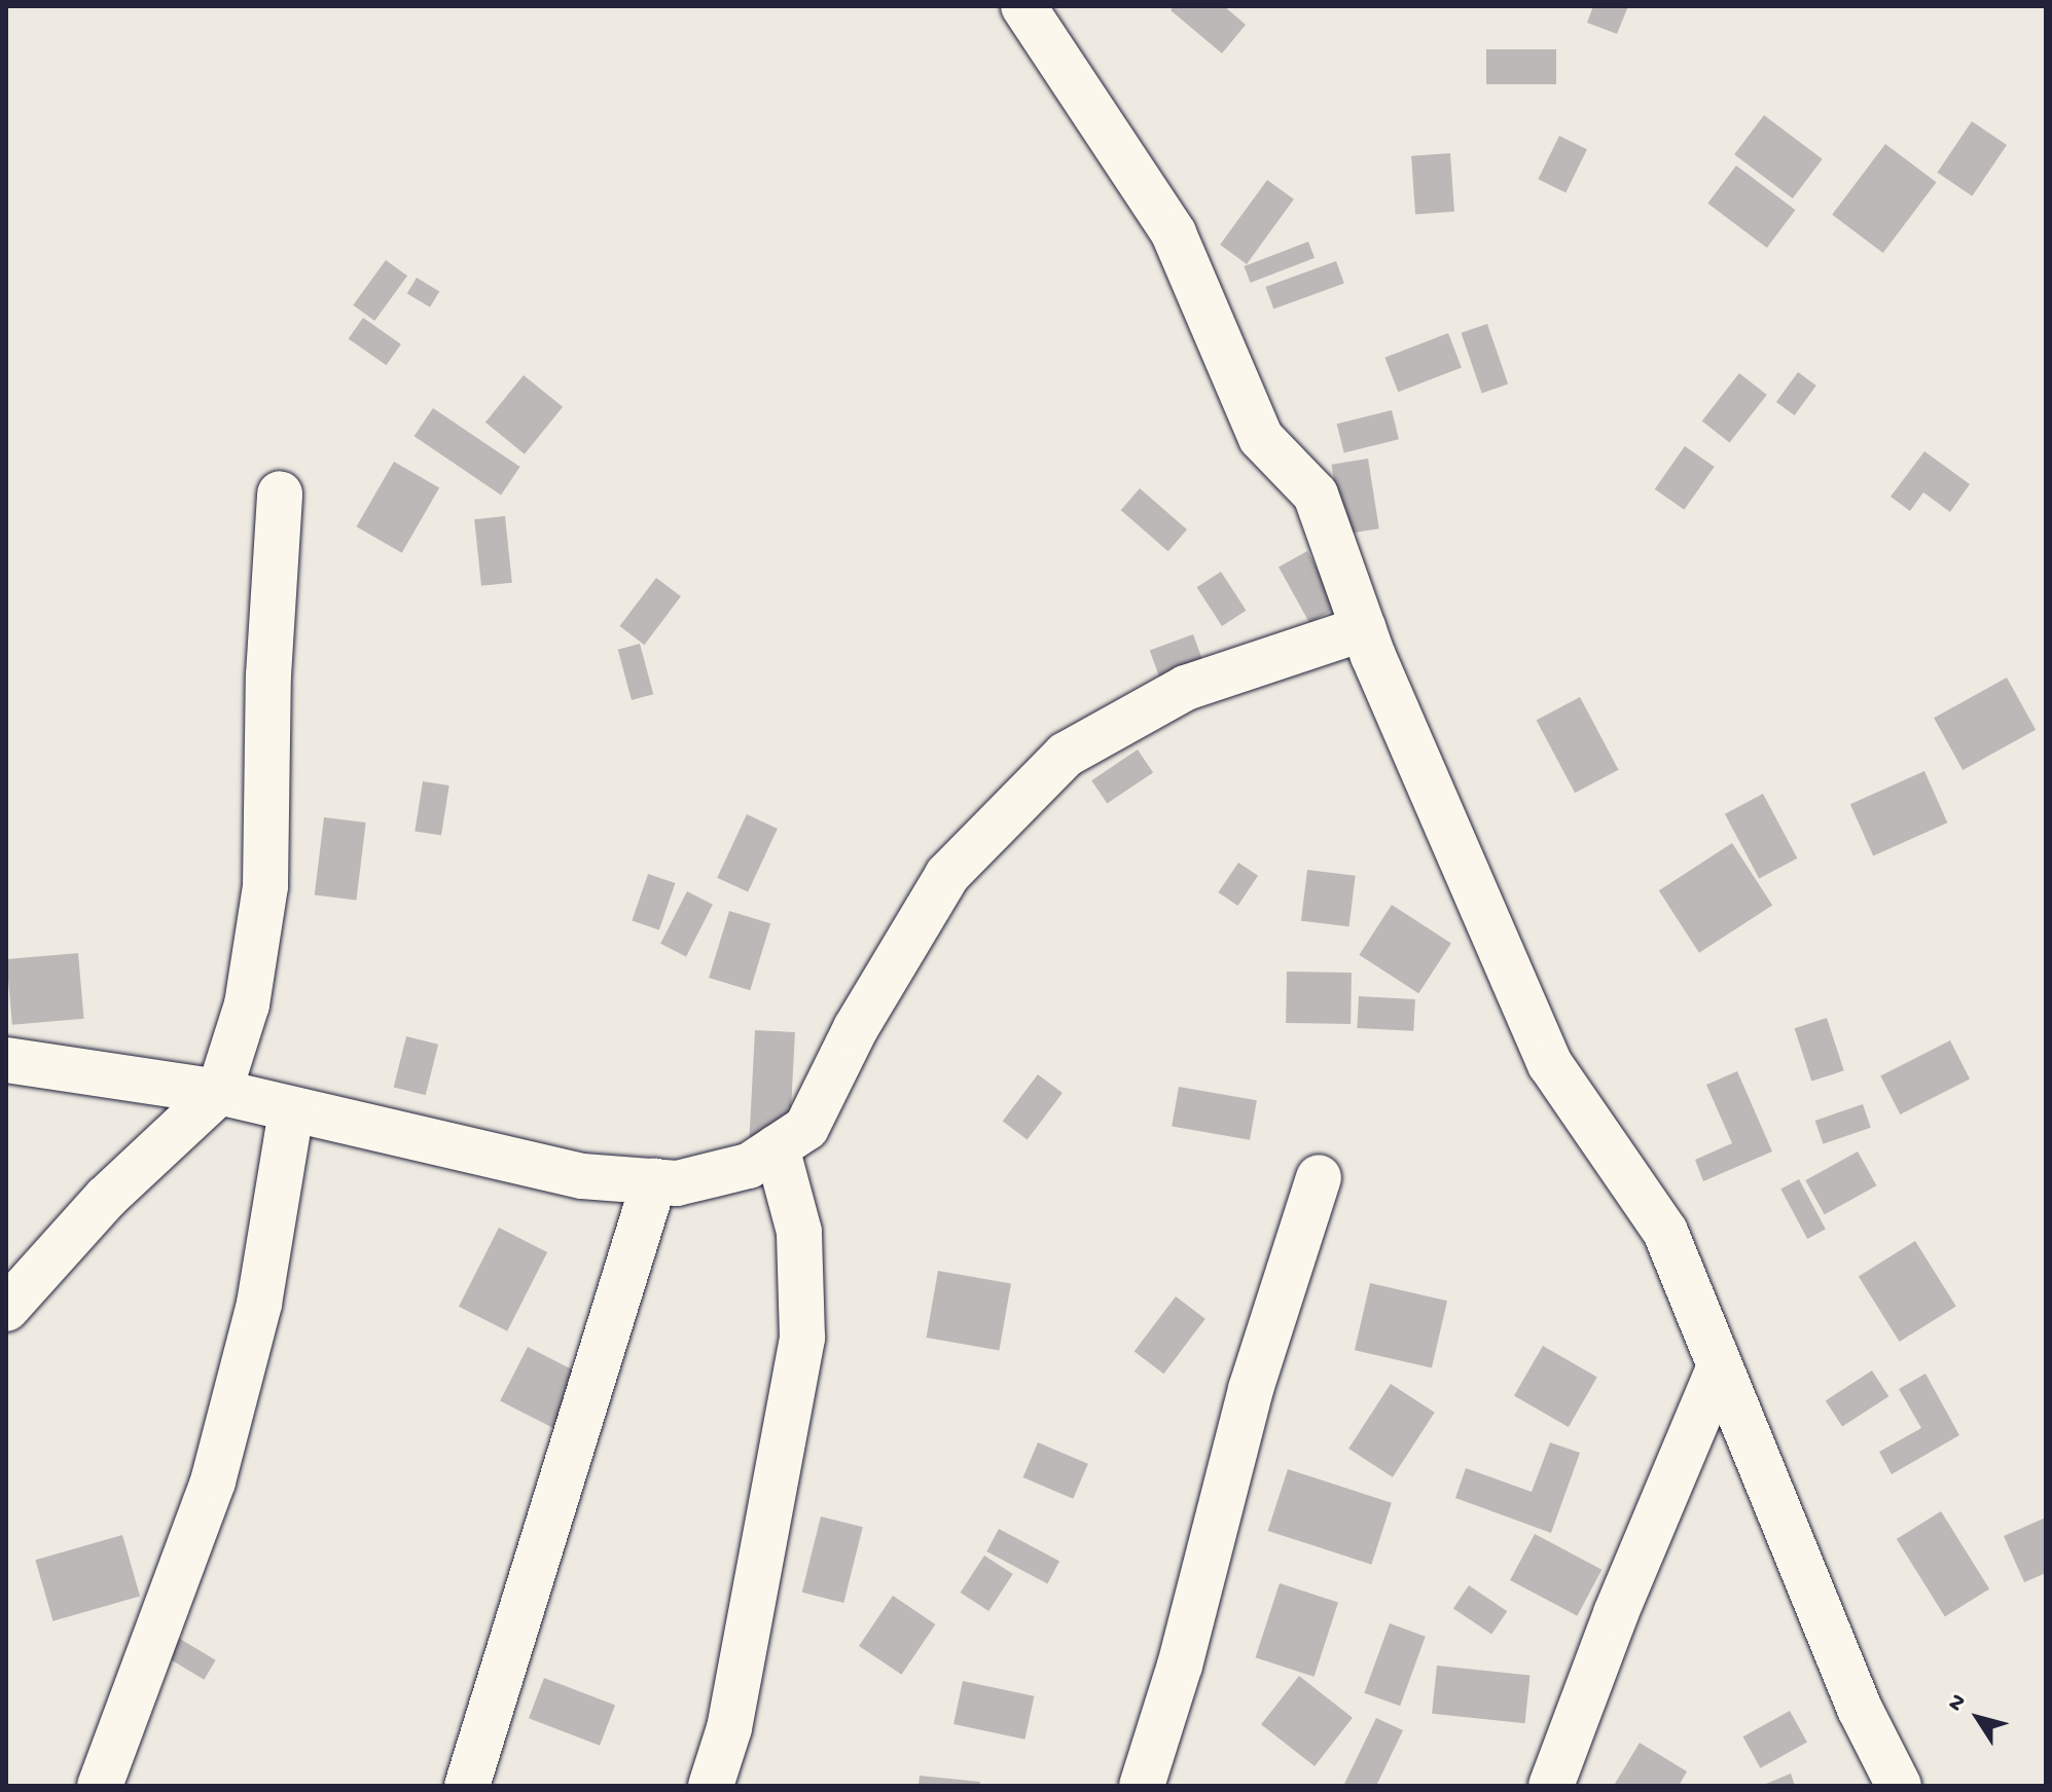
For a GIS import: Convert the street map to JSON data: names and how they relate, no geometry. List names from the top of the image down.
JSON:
{
  "north": "top left"
}
